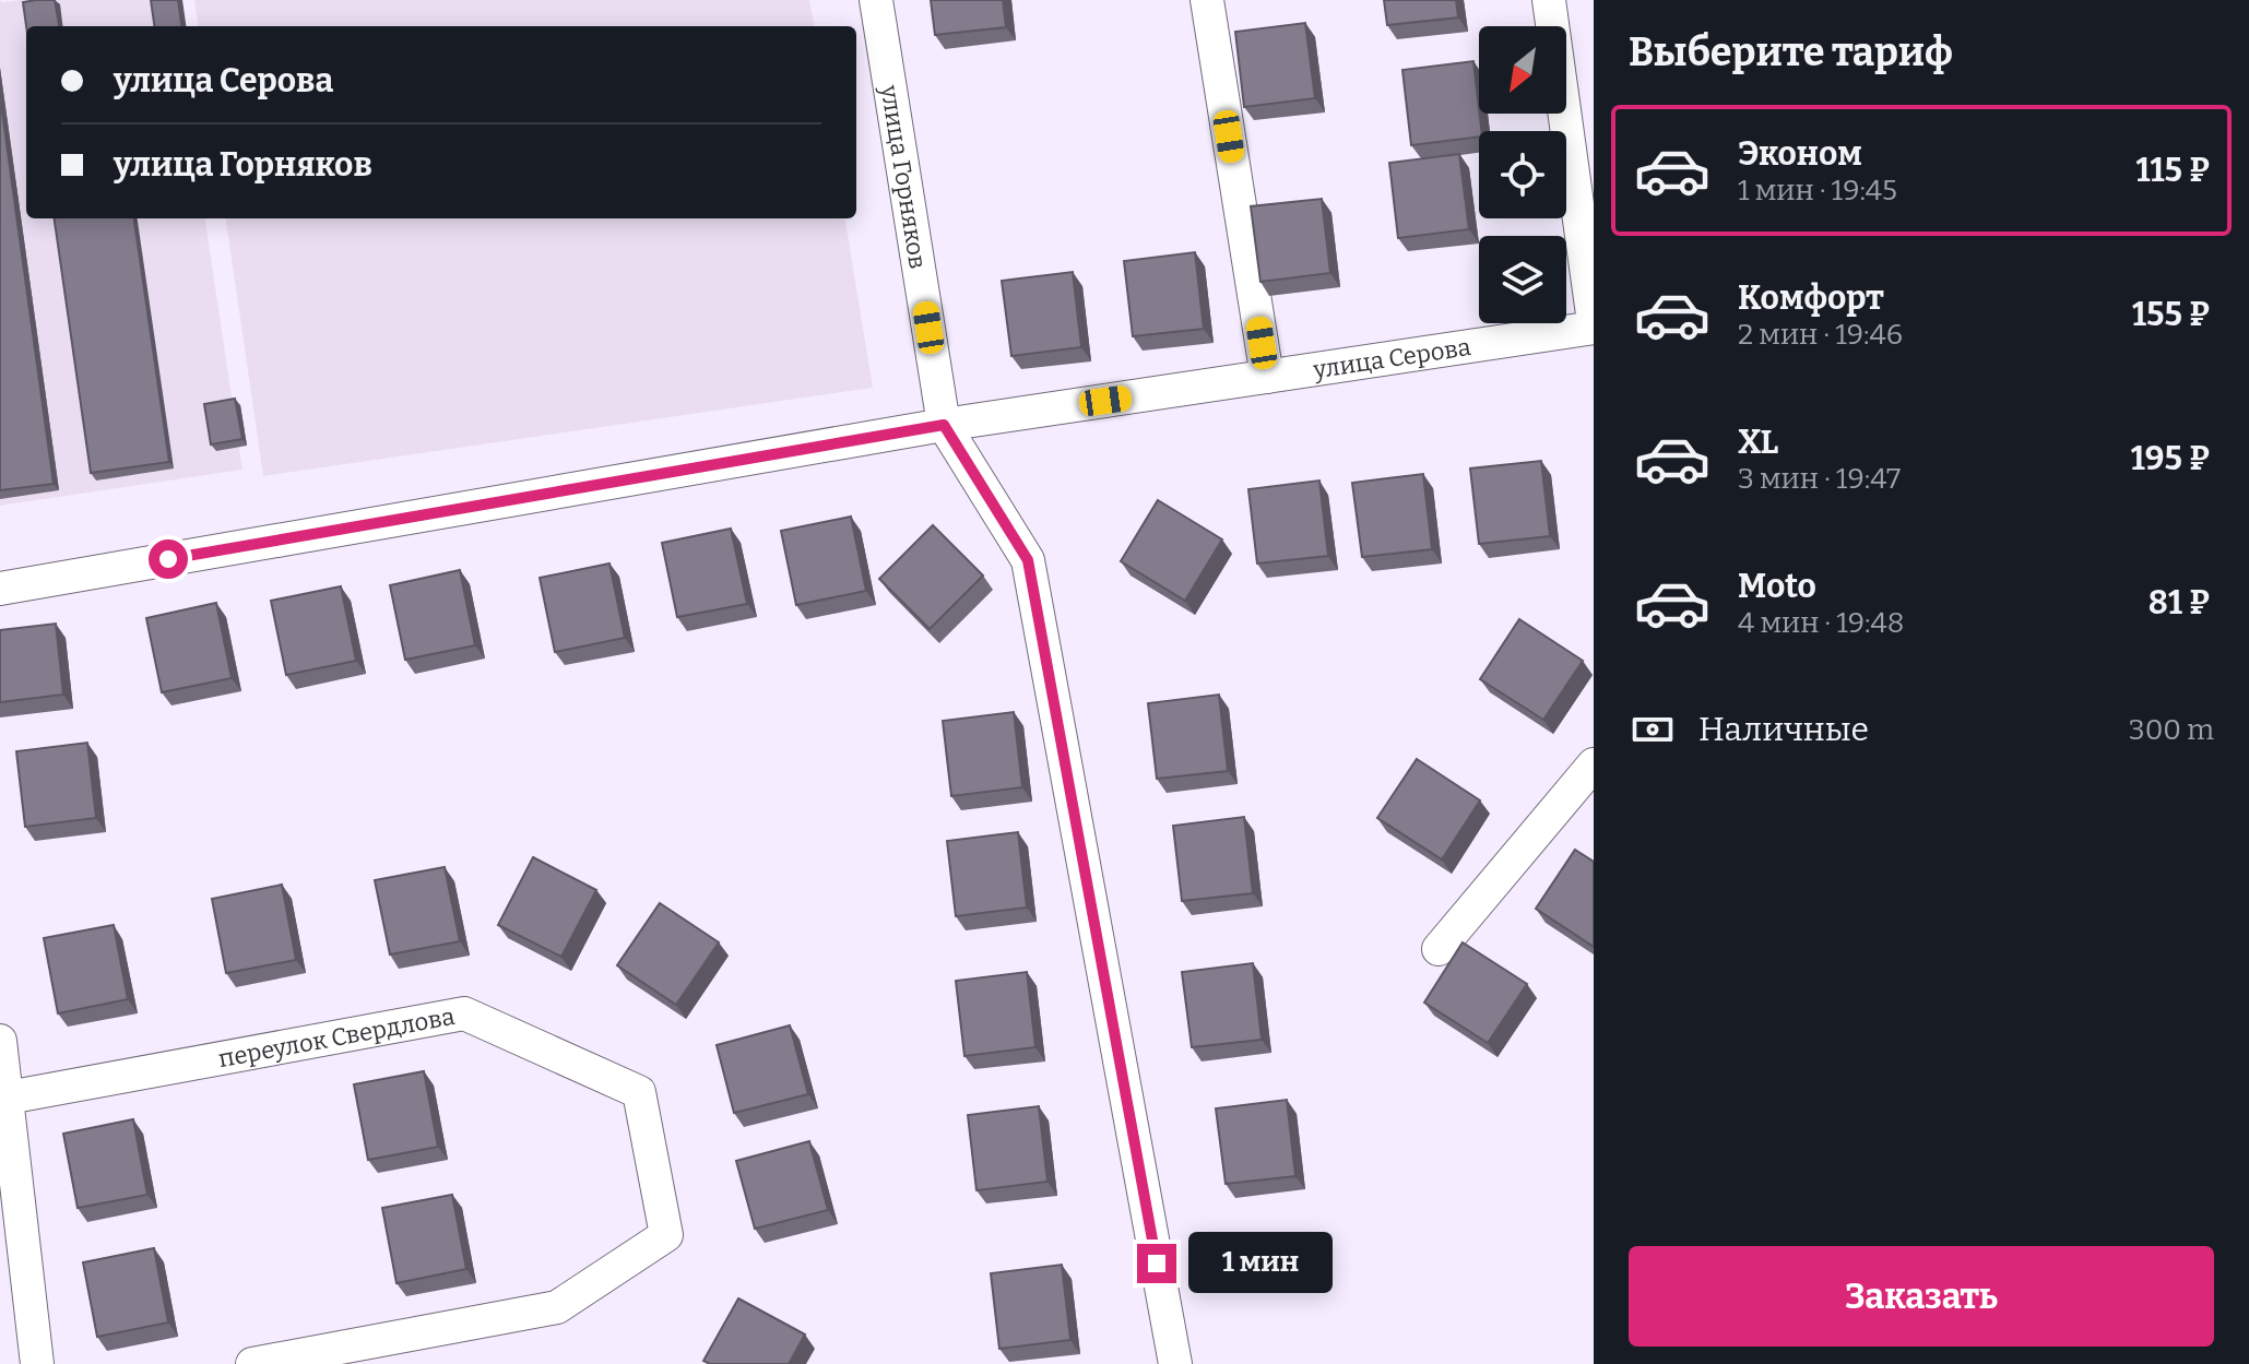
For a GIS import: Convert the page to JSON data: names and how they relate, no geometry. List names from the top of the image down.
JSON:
{
  "streets": {
    "street": ["улица Горняков", "улица Серова", "переулок Свердлова"]
  },
  "crossings": [
    ["улица Горняков", "улица Серова"]
  ],
  "north": "bottom left",
  "page": {
    "heading": "Выберите тариф",
    "banner": ["улица Серова", "улица Горняков"],
    "list": [
      {
        "name": "Эконом",
        "note": "1 мин · 19:45",
        "value": "115 ₽"
      },
      {
        "name": "Комфорт",
        "note": "2 мин · 19:46",
        "value": "155 ₽"
      },
      {
        "name": "XL",
        "note": "3 мин · 19:47",
        "value": "195 ₽"
      },
      {
        "name": "Moto",
        "note": "4 мин · 19:48",
        "value": "81 ₽"
      }
    ],
    "pay": ["Наличные", "300 m"],
    "buttons": "Заказать",
    "bubble": "1 мин"
  }
}
